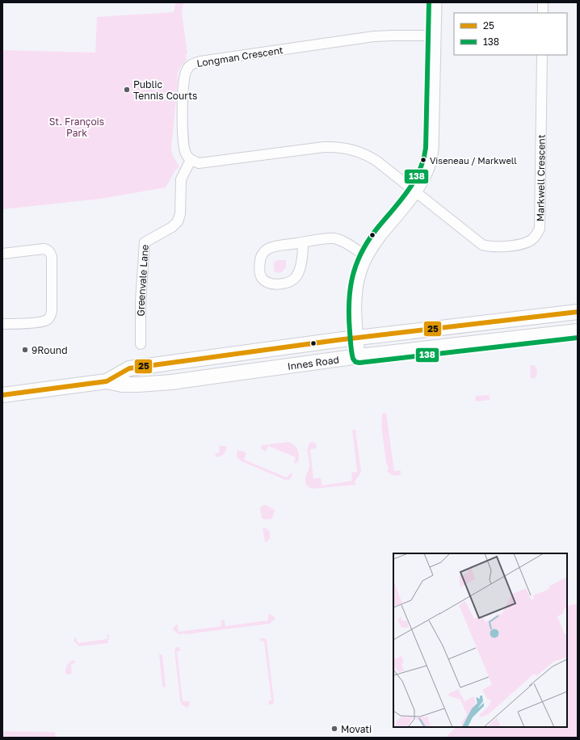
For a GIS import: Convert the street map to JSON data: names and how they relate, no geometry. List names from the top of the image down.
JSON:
{
  "streets": {
    "main road": ["Innes Road"],
    "street": ["Longman Crescent", "Markwell Crescent", "Greenvale Lane"]
  },
  "crossings": [
    ["Longman Crescent", "Greenvale Lane"]
  ],
  "parks": ["St. François Park"],
  "places": [
    "Public Tennis Courts",
    "Viseneau / Markwell",
    "9Round",
    "Movati"
  ],
  "lines": ["transit line 138", "transit line 25"],
  "legend": ["25", "138"]
}
